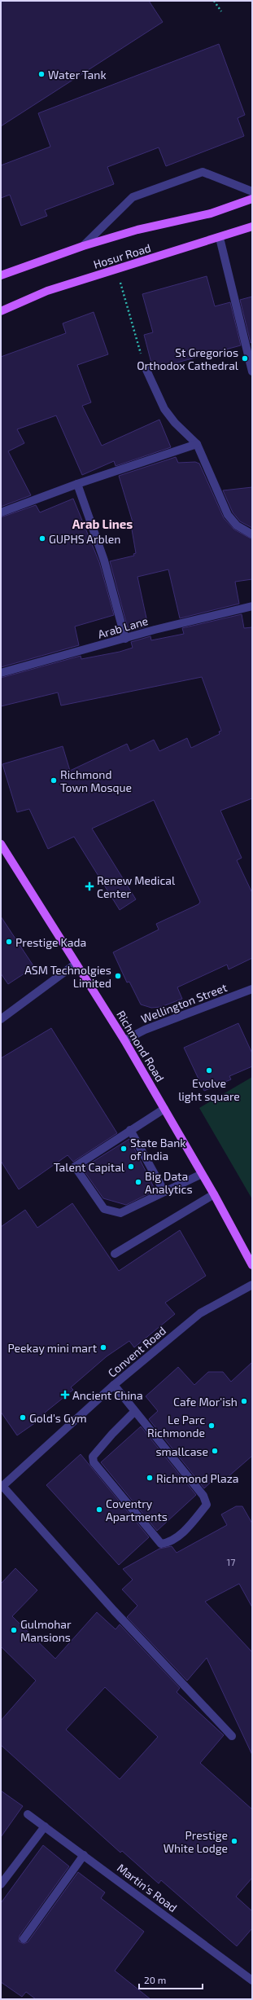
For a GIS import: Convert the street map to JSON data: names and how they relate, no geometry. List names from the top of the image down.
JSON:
{
  "streets": {
    "main road": ["Hosur Road", "Richmond Road"],
    "street": [
      "Arab Lane",
      "Wellington Street",
      "Convent Road",
      "Martin's Road"
    ]
  },
  "crossings": [
    ["Wellington Street", "Richmond Road"]
  ],
  "districts": ["Arab Lines"],
  "places": {
    "other": [
      "Water Tank",
      "St Gregorios Orthodox Cathedral",
      "GUPHS Arblen",
      "Richmond Town Mosque",
      "Prestige Kada",
      "ASM Technolgies Limited",
      "Evolve light square",
      "State Bank of India",
      "Talent Capital",
      "Big Data Analytics",
      "Peekay mini mart",
      "Cafe Mor'ish",
      "Gold's Gym",
      "Le Parc Richmonde",
      "smallcase",
      "Richmond Plaza",
      "Coventry Apartments",
      "Gulmohar Mansions",
      "Prestige White Lodge"
    ],
    "health": ["Renew Medical Center", "Ancient China"]
  },
  "house_numbers": ["17"],
  "scale_bar": "20 m"
}
